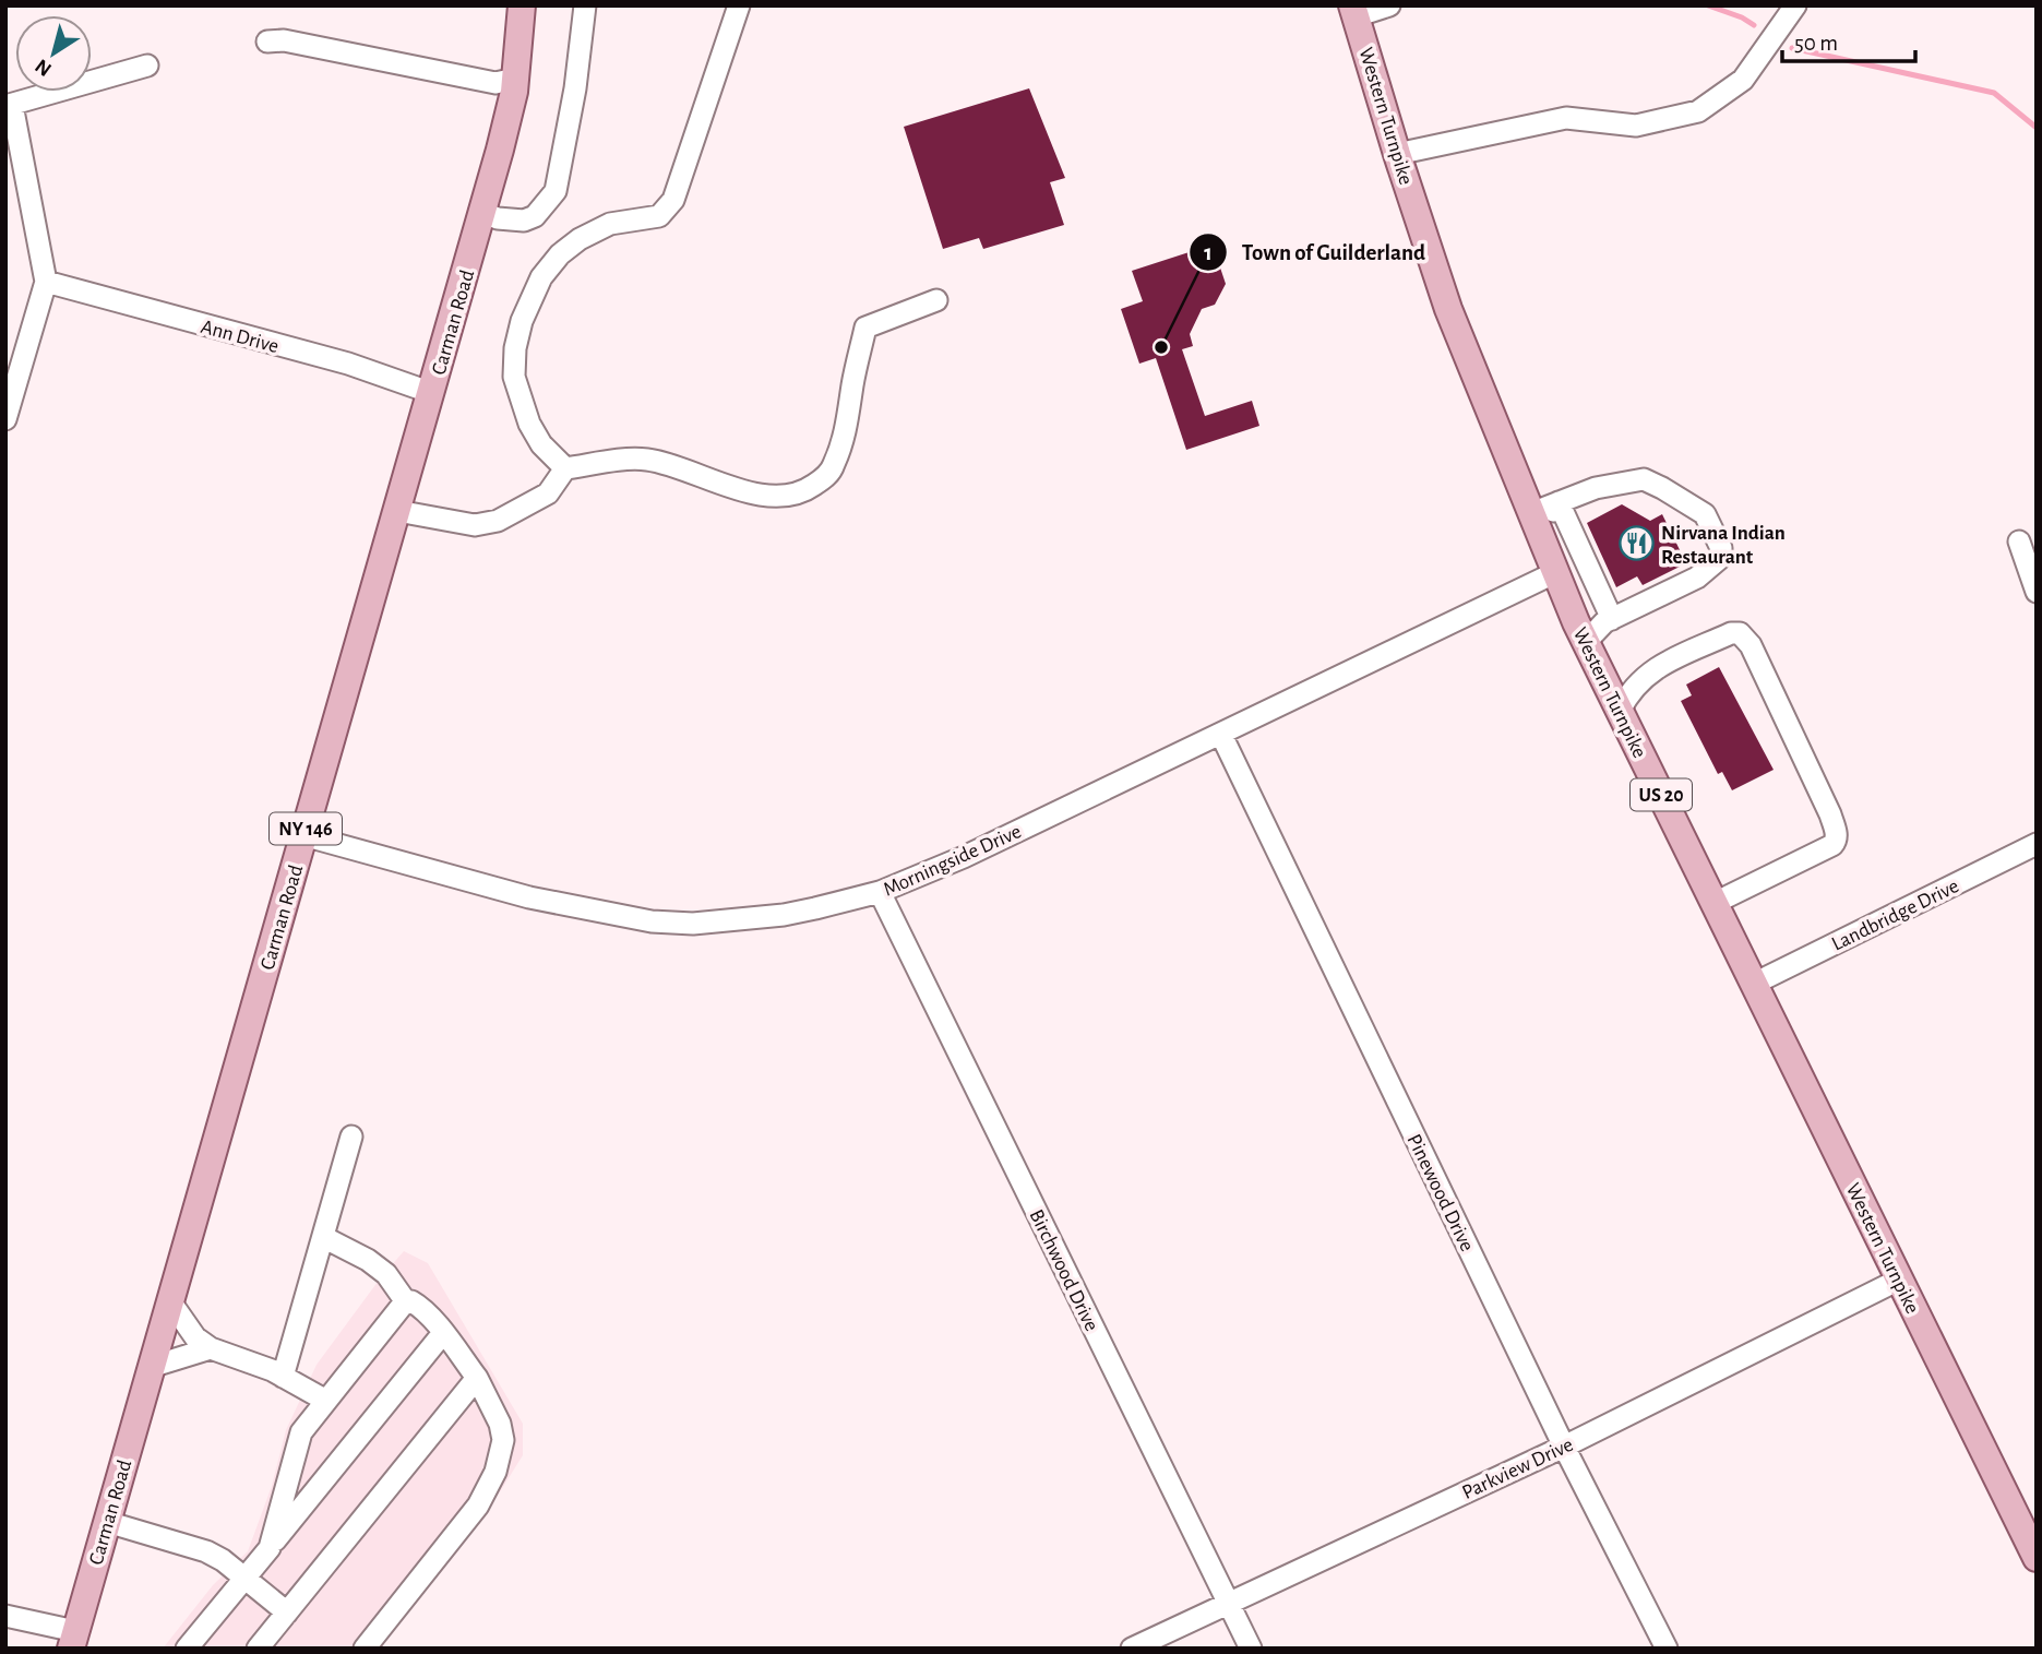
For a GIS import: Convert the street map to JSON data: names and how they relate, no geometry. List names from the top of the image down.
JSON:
{
  "streets": {
    "main road": [
      "Western Turnpike",
      "Carman Road",
      "US 20",
      "NY 146"
    ],
    "street": [
      "Ann Drive",
      "Morningside Drive",
      "Landbridge Drive",
      "Pinewood Drive",
      "Birchwood Drive",
      "Parkview Drive"
    ]
  },
  "crossings": [
    ["Western Turnpike", "Morningside Drive"],
    ["Western Turnpike", "Landbridge Drive"],
    ["Western Turnpike", "Parkview Drive"],
    ["Carman Road", "Ann Drive"],
    ["Carman Road", "Morningside Drive"],
    ["Morningside Drive", "Pinewood Drive"],
    ["Morningside Drive", "Birchwood Drive"],
    ["Pinewood Drive", "Parkview Drive"],
    ["Birchwood Drive", "Parkview Drive"]
  ],
  "places": {
    "other": ["Town of Guilderland"],
    "restaurant": ["Nirvana Indian Restaurant"]
  },
  "scale_bar": "50 m",
  "north": "bottom left"
}
